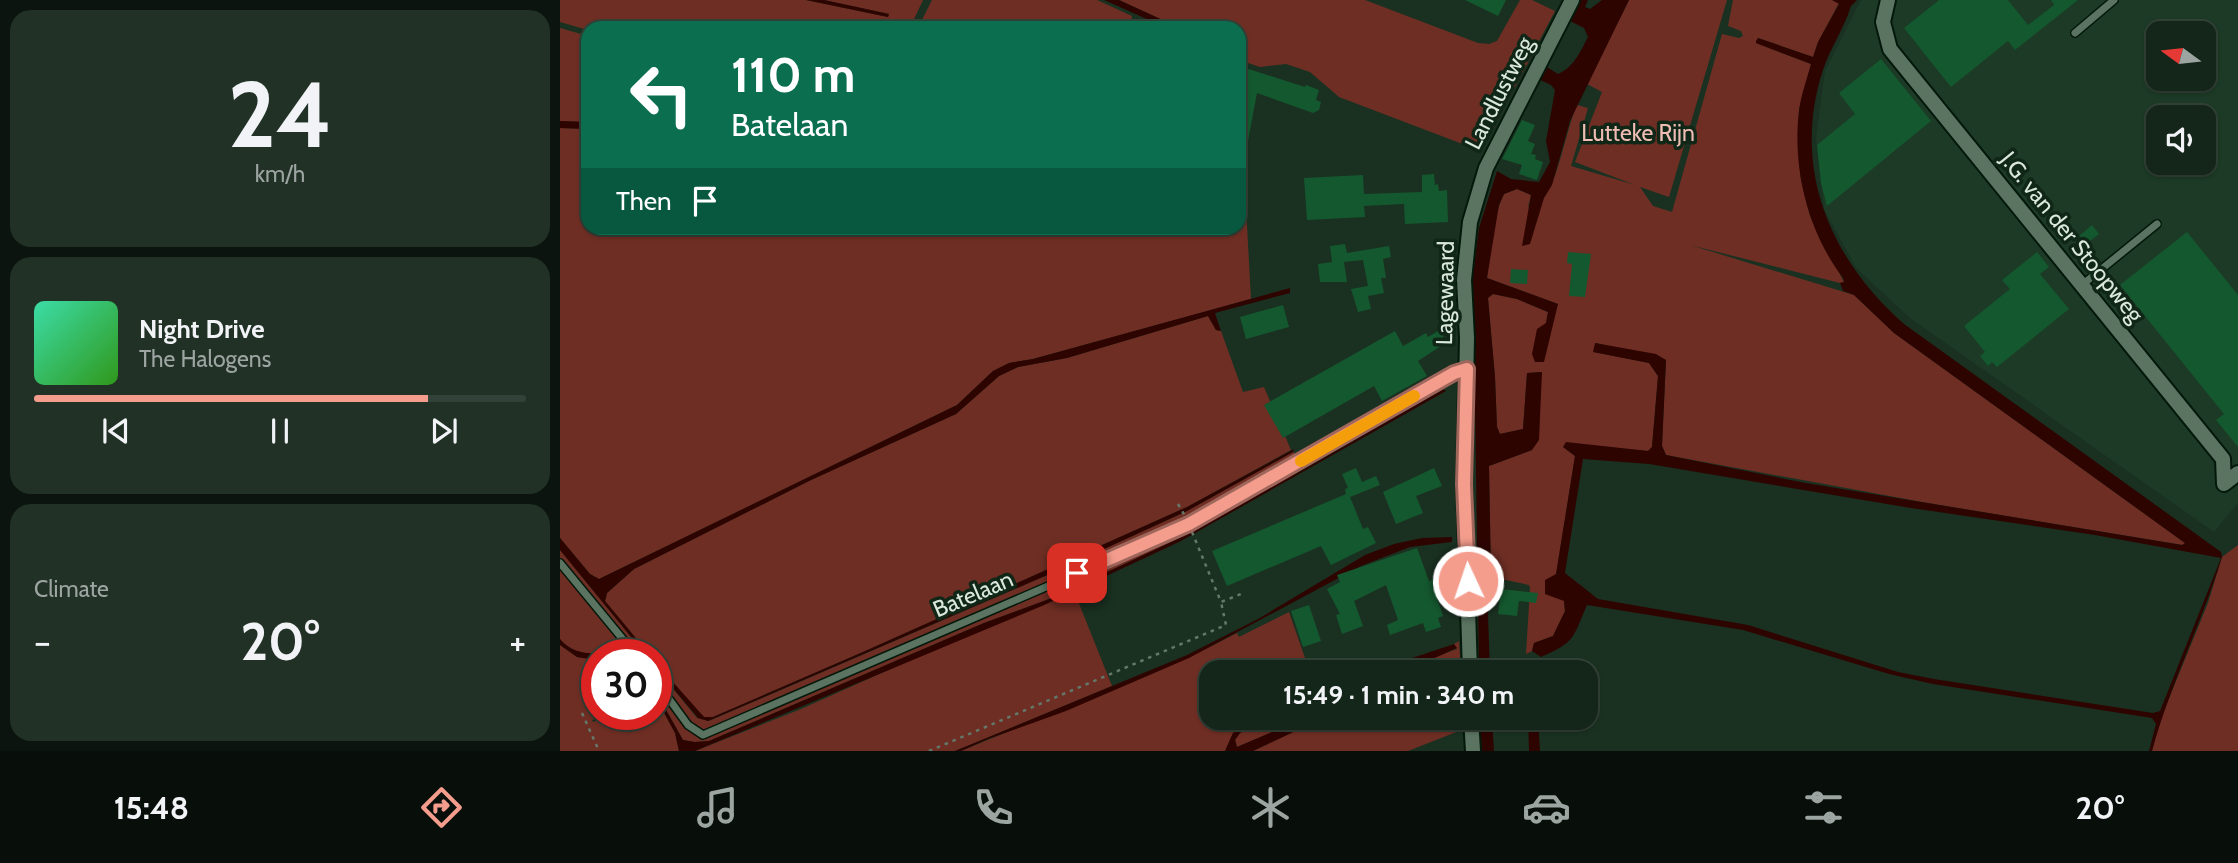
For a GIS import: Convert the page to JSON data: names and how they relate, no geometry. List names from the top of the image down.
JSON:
{
  "streets": {
    "street": [
      "Landlustweg",
      "J.G. van der Stoopweg",
      "Lagewaard",
      "Batelaan"
    ]
  },
  "crossings": [
    ["Landlustweg", "Lagewaard"],
    ["Lagewaard", "Batelaan"]
  ],
  "parks": ["Lutteke Rijn"],
  "north": "left",
  "page": {
    "tile": [
      ["24", "km/h"],
      "Climate"
    ],
    "turn": ["110 m", "Batelaan"],
    "then": "Then",
    "song": ["Night Drive", "The Halogens"],
    "heat": ["−", "20°", "+"],
    "limit": "30",
    "trip": "15:49 · 1 min · 340 m",
    "tabs": ["15:48", "20°"]
  }
}
